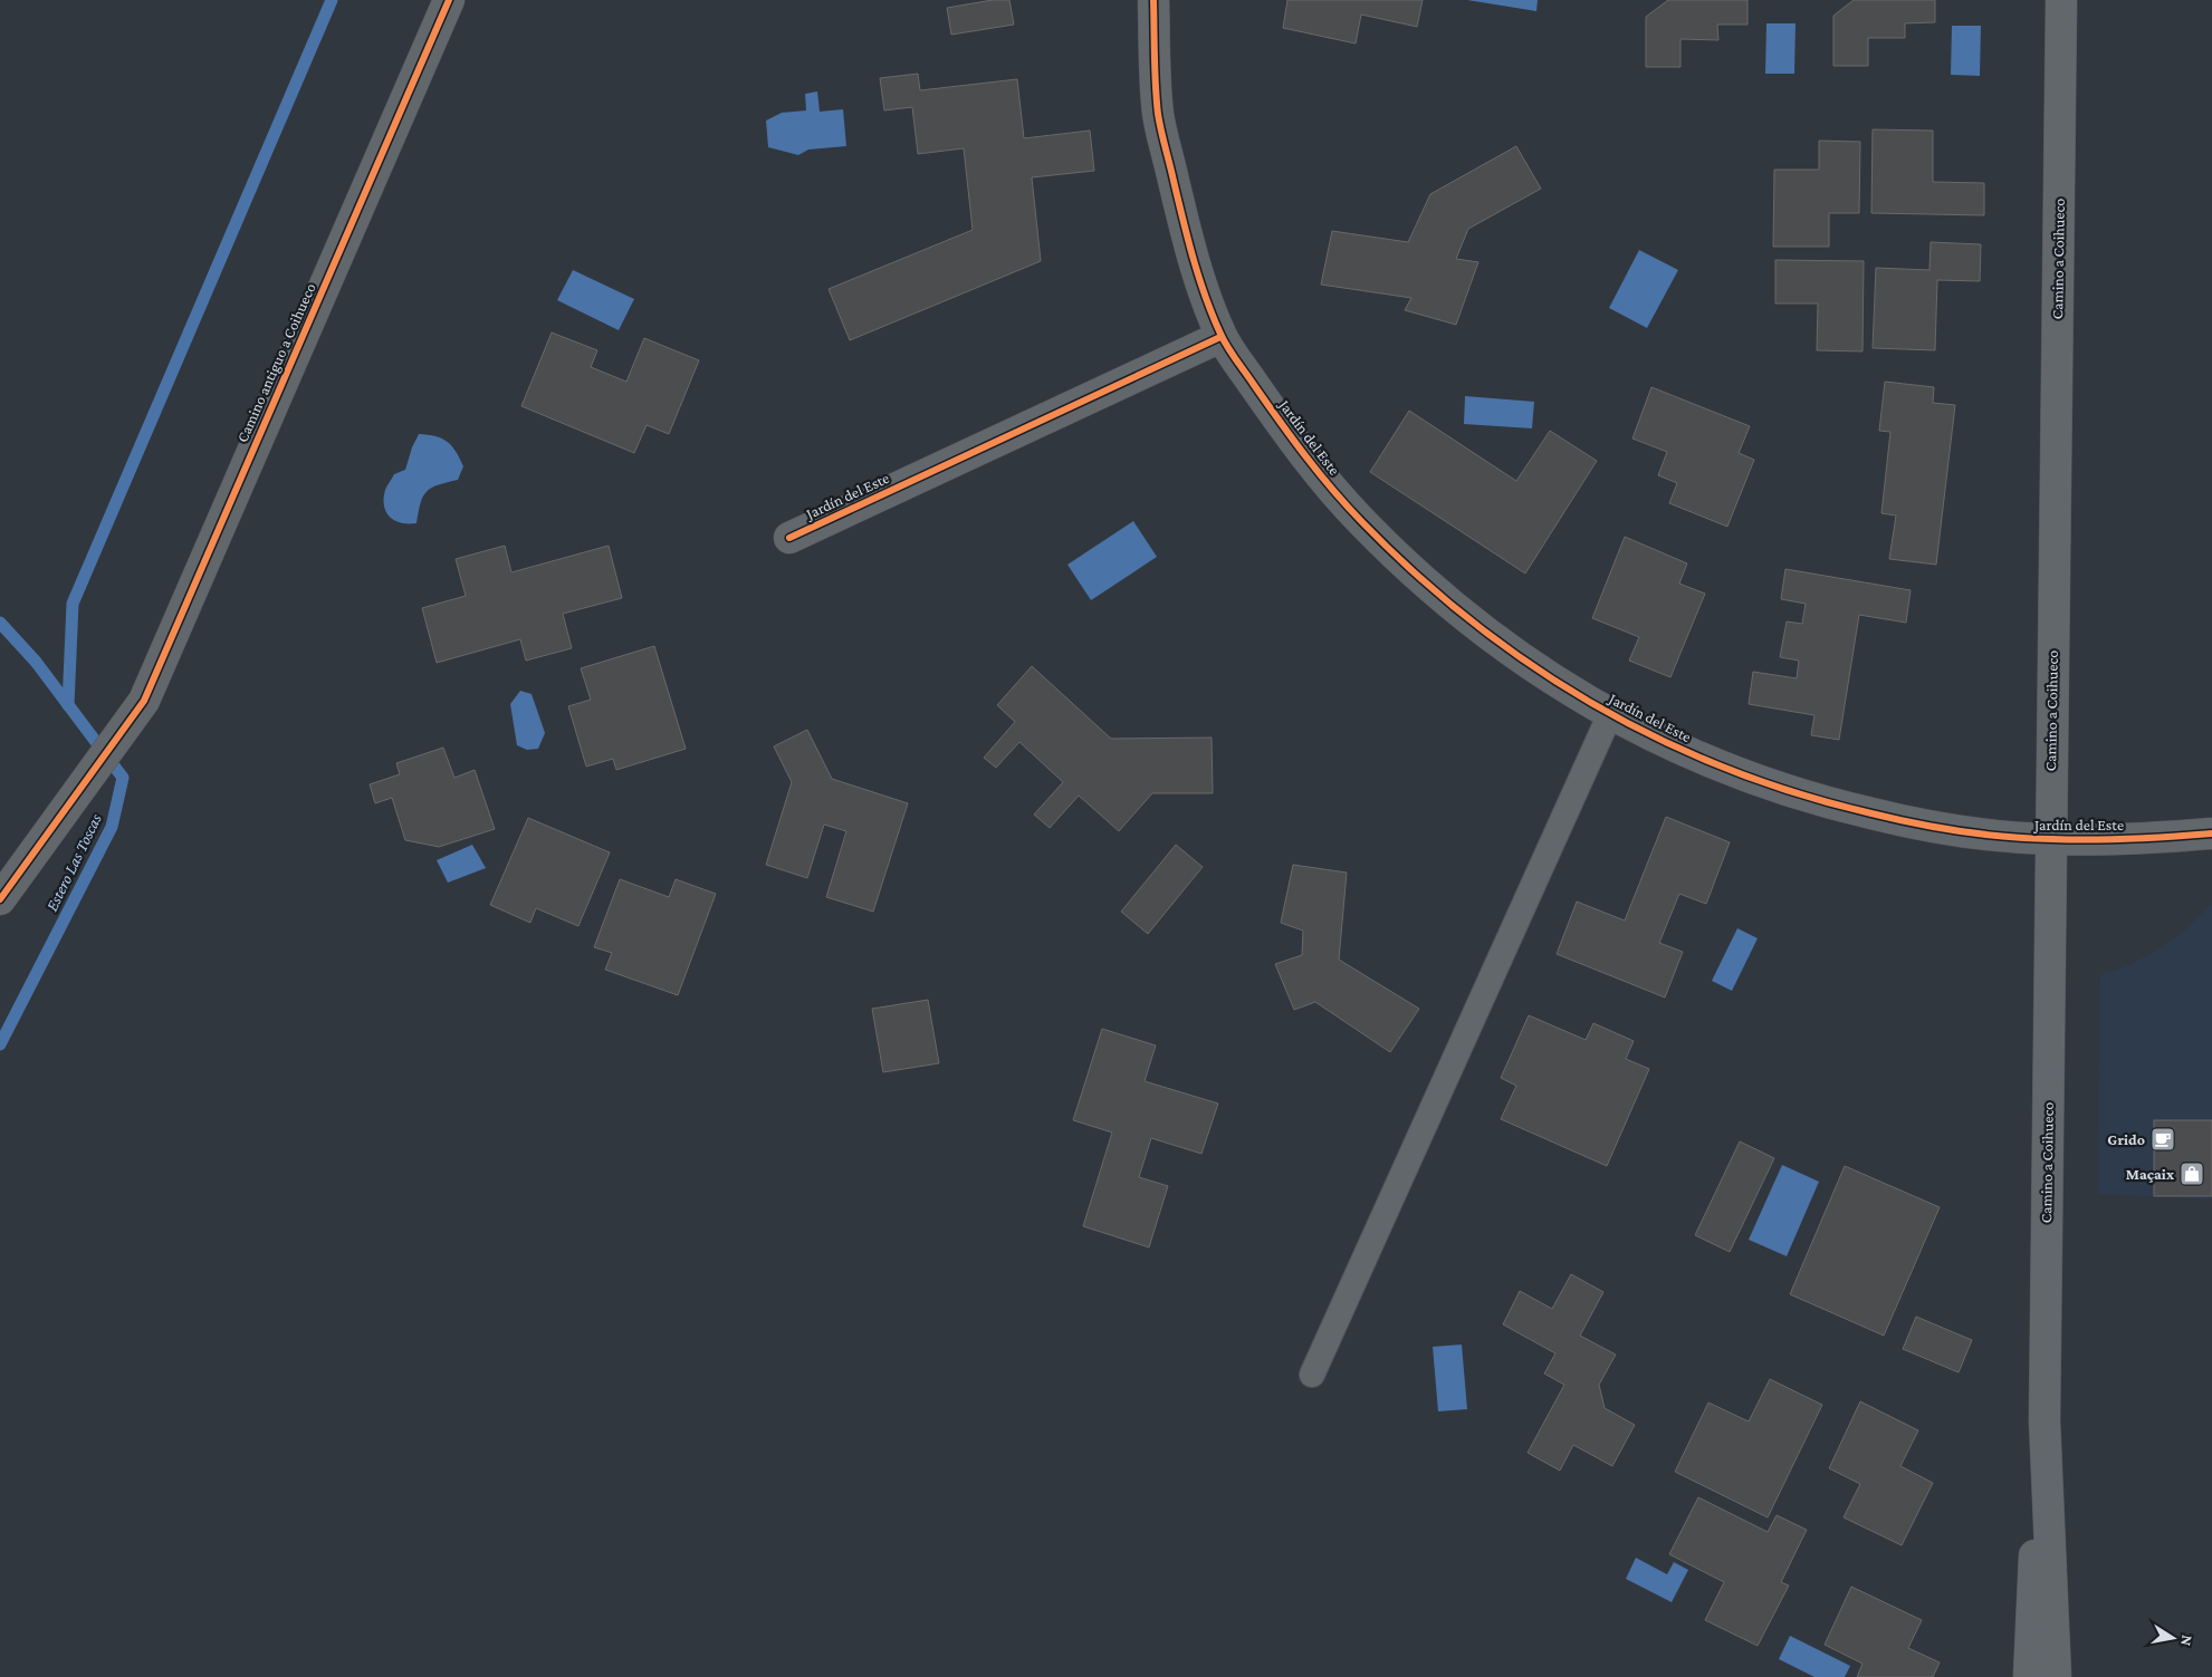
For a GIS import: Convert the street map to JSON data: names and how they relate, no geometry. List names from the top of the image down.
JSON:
{
  "streets": {
    "street": ["Camino a Coihueco", "Camino antiguo a Coihueco", "Jardín del Este"]
  },
  "crossings": [
    ["Camino a Coihueco", "Jardín del Este"]
  ],
  "water": ["Estero Las Toscas"],
  "places": {
    "cafe": ["Grido"],
    "shop": ["Maçaix"]
  },
  "north": "right"
}
